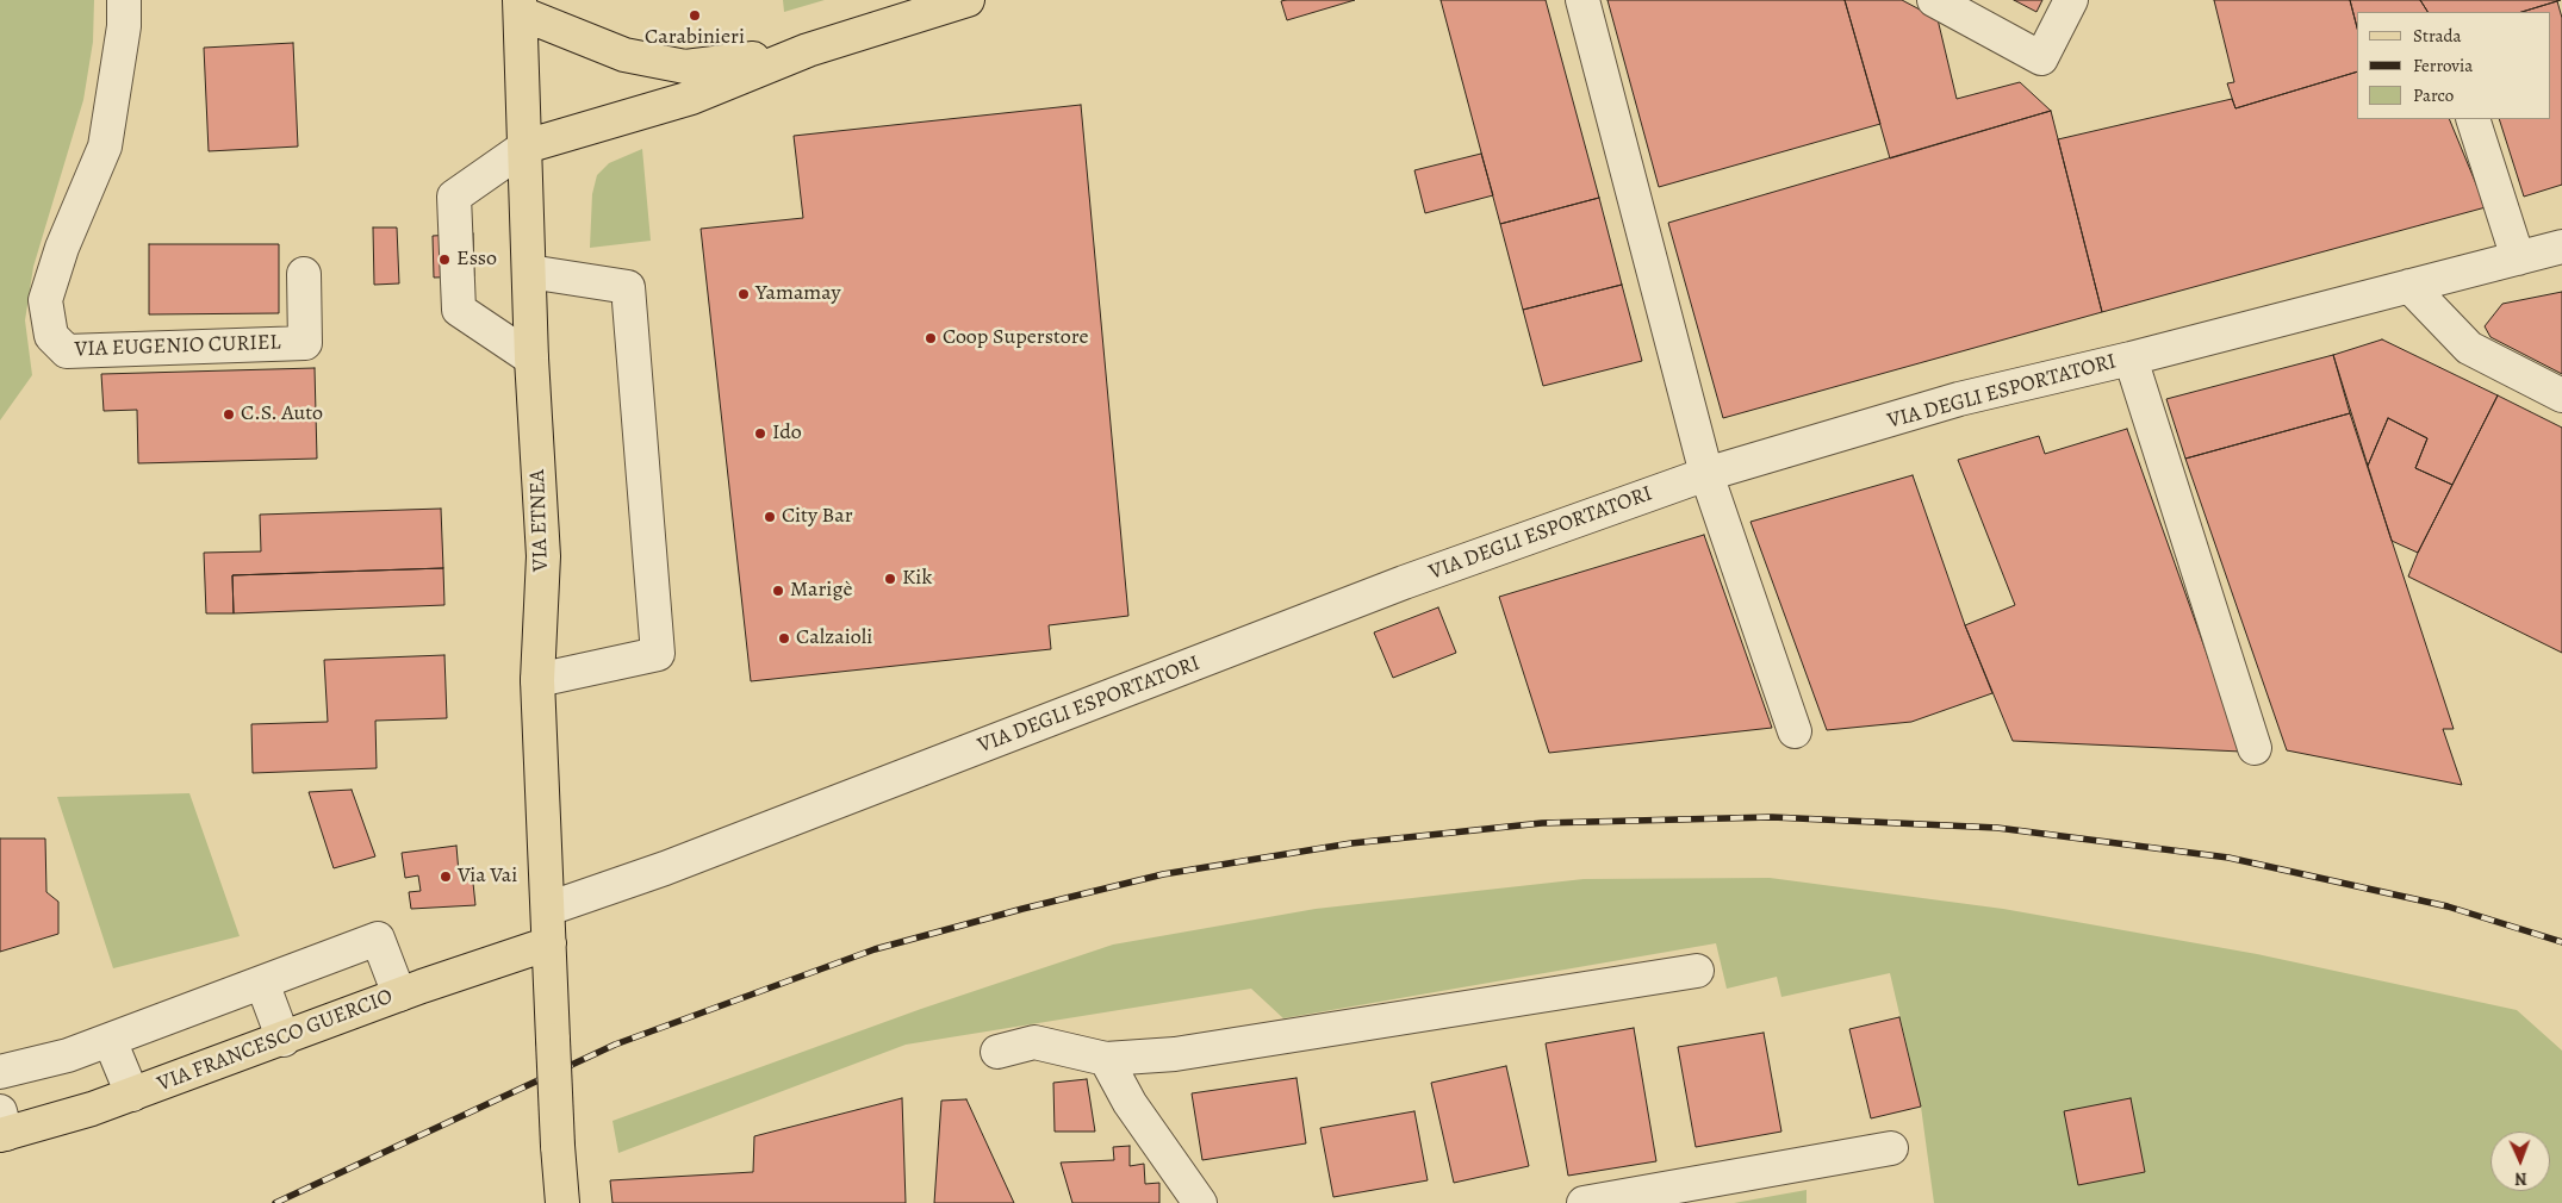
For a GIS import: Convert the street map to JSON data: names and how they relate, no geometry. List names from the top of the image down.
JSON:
{
  "streets": {
    "main road": ["VIA ETNEA", "VIA FRANCESCO GUERCIO"],
    "street": ["VIA EUGENIO CURIEL", "VIA DEGLI ESPORTATORI"]
  },
  "crossings": [
    ["VIA DEGLI ESPORTATORI", "VIA ETNEA"],
    ["VIA ETNEA", "VIA FRANCESCO GUERCIO"]
  ],
  "places": [
    "Carabinieri",
    "Esso",
    "Yamamay",
    "Coop Superstore",
    "C.S. Auto",
    "Ido",
    "City Bar",
    "Kik",
    "Marigè",
    "Calzaioli",
    "Via Vai"
  ],
  "legend": ["Strada", "Ferrovia", "Parco"],
  "north": "bottom"
}
